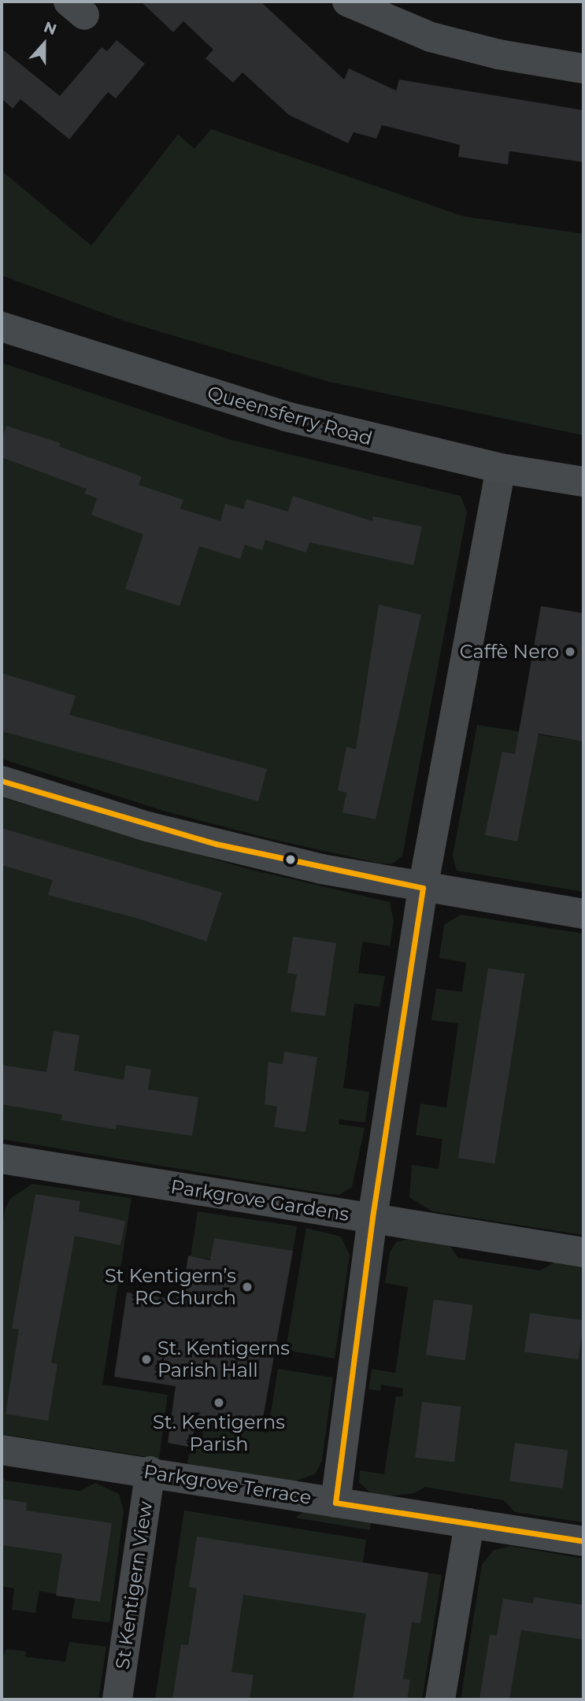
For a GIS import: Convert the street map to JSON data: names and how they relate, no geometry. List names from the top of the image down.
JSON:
{
  "streets": {
    "main road": ["Queensferry Road"],
    "street": ["Parkgrove Gardens", "Parkgrove Terrace", "St Kentigern View"]
  },
  "crossings": [
    ["Parkgrove Terrace", "St Kentigern View"]
  ],
  "places": [
    "Caffè Nero",
    "St Kentigern’s RC Church",
    "St. Kentigerns Parish Hall",
    "St. Kentigerns Parish"
  ],
  "north": "top"
}
